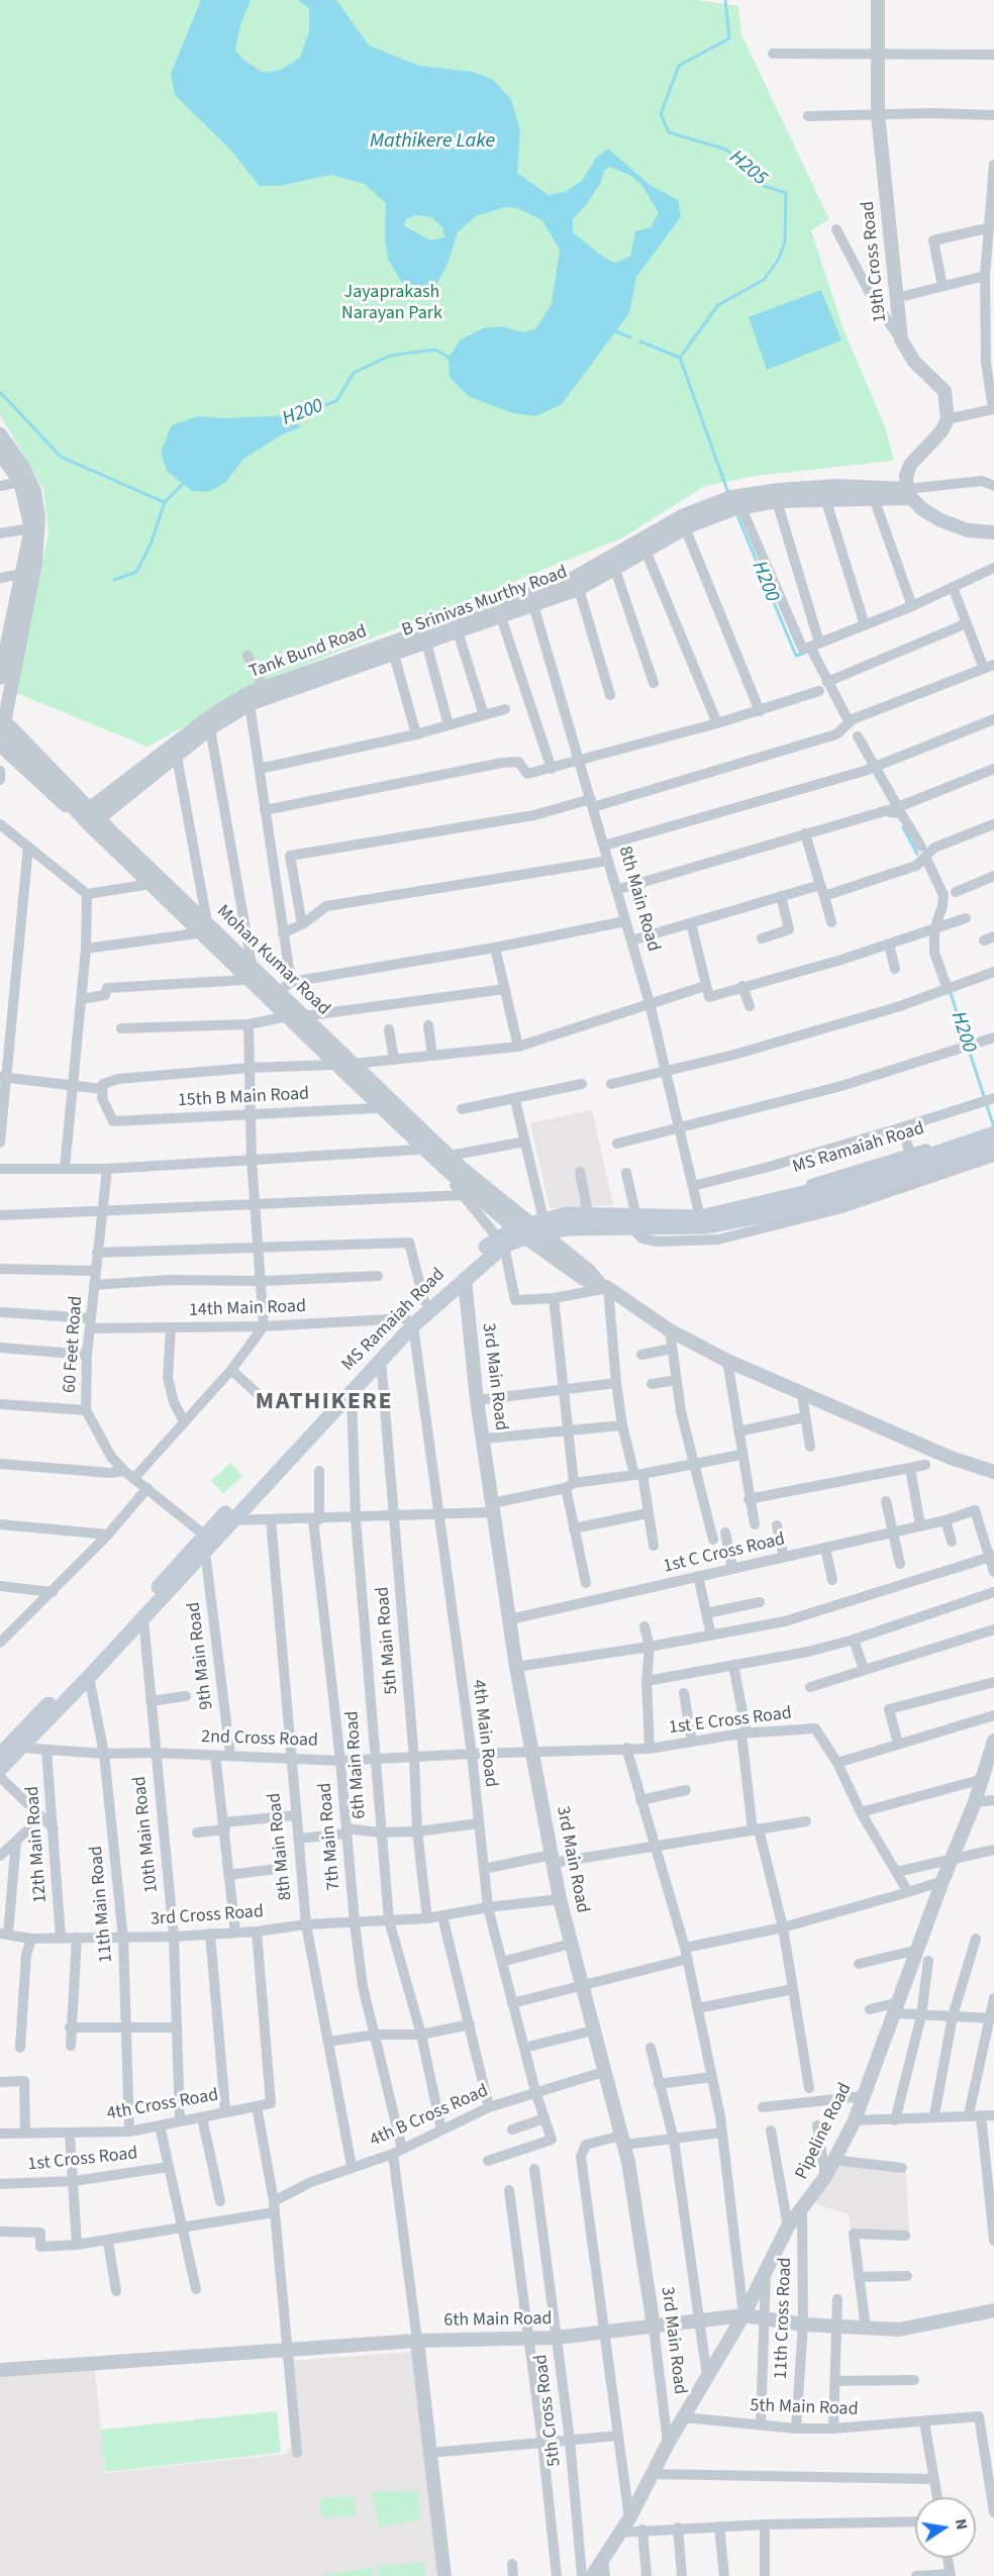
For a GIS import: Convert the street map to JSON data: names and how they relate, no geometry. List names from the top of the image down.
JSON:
{
  "streets": {
    "main road": ["MS Ramaiah Road"],
    "street": [
      "19th Cross Road",
      "B Srinivas Murthy Road",
      "Tank Bund Road",
      "8th Main Road",
      "Mohan Kumar Road",
      "15th B Main Road",
      "14th Main Road",
      "60 Feet Road",
      "3rd Main Road",
      "1st C Cross Road",
      "5th Main Road",
      "9th Main Road",
      "1st E Cross Road",
      "4th Main Road",
      "2nd Cross Road",
      "6th Main Road",
      "10th Main Road",
      "7th Main Road",
      "12th Main Road",
      "11th Main Road",
      "3rd Cross Road",
      "4th Cross Road",
      "4th B Cross Road",
      "Pipeline Road",
      "1st Cross Road",
      "11th Cross Road",
      "5th Cross Road"
    ]
  },
  "crossings": [
    ["B Srinivas Murthy Road", "Tank Bund Road"],
    ["B Srinivas Murthy Road", "8th Main Road"],
    ["B Srinivas Murthy Road", "Mohan Kumar Road"],
    ["Tank Bund Road", "8th Main Road"],
    ["Tank Bund Road", "Mohan Kumar Road"],
    ["8th Main Road", "MS Ramaiah Road"],
    ["8th Main Road", "2nd Cross Road"],
    ["8th Main Road", "3rd Cross Road"],
    ["8th Main Road", "4th B Cross Road"],
    ["Mohan Kumar Road", "MS Ramaiah Road"],
    ["MS Ramaiah Road", "14th Main Road"],
    ["MS Ramaiah Road", "60 Feet Road"],
    ["MS Ramaiah Road", "3rd Main Road"],
    ["MS Ramaiah Road", "5th Main Road"],
    ["MS Ramaiah Road", "9th Main Road"],
    ["MS Ramaiah Road", "4th Main Road"],
    ["MS Ramaiah Road", "2nd Cross Road"],
    ["MS Ramaiah Road", "6th Main Road"],
    ["MS Ramaiah Road", "10th Main Road"],
    ["MS Ramaiah Road", "11th Main Road"],
    ["14th Main Road", "60 Feet Road"],
    ["14th Main Road", "4th Main Road"],
    ["60 Feet Road", "9th Main Road"],
    ["3rd Main Road", "1st C Cross Road"],
    ["3rd Main Road", "1st E Cross Road"],
    ["3rd Main Road", "2nd Cross Road"],
    ["3rd Main Road", "6th Main Road"],
    ["3rd Main Road", "3rd Cross Road"],
    ["3rd Main Road", "4th B Cross Road"],
    ["3rd Main Road", "Pipeline Road"],
    ["5th Main Road", "2nd Cross Road"],
    ["5th Main Road", "3rd Cross Road"],
    ["5th Main Road", "Pipeline Road"],
    ["5th Main Road", "11th Cross Road"],
    ["9th Main Road", "2nd Cross Road"],
    ["1st E Cross Road", "2nd Cross Road"],
    ["4th Main Road", "2nd Cross Road"],
    ["4th Main Road", "3rd Cross Road"],
    ["4th Main Road", "4th B Cross Road"],
    ["2nd Cross Road", "6th Main Road"],
    ["2nd Cross Road", "10th Main Road"],
    ["2nd Cross Road", "7th Main Road"],
    ["2nd Cross Road", "12th Main Road"],
    ["2nd Cross Road", "11th Main Road"],
    ["6th Main Road", "7th Main Road"],
    ["6th Main Road", "3rd Cross Road"],
    ["6th Main Road", "4th B Cross Road"],
    ["6th Main Road", "Pipeline Road"],
    ["6th Main Road", "11th Cross Road"],
    ["6th Main Road", "5th Cross Road"],
    ["10th Main Road", "3rd Cross Road"],
    ["10th Main Road", "4th Cross Road"],
    ["7th Main Road", "3rd Cross Road"],
    ["7th Main Road", "4th B Cross Road"],
    ["12th Main Road", "3rd Cross Road"],
    ["11th Main Road", "3rd Cross Road"],
    ["11th Main Road", "4th Cross Road"],
    ["Pipeline Road", "11th Cross Road"]
  ],
  "districts": ["MATHIKERE"],
  "water": ["Mathikere Lake", "H205", "H200"],
  "parks": ["Jayaprakash Narayan Park"],
  "north": "right"
}
